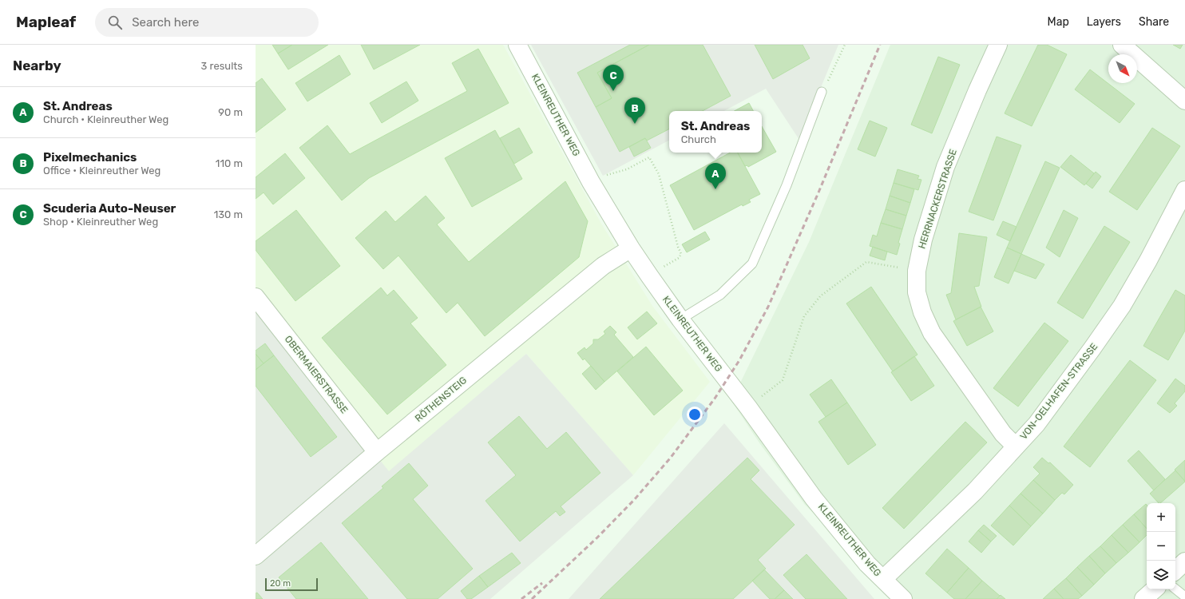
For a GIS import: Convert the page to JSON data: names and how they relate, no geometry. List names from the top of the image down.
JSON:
{
  "streets": {
    "street": [
      "KLEINREUTHER WEG",
      "HERRNACKERSTRASSE",
      "OBERMAIERSTRASSE",
      "VON-OELHAFEN-STRASSE",
      "RÖTHENSTEIG"
    ]
  },
  "crossings": [
    ["KLEINREUTHER WEG", "VON-OELHAFEN-STRASSE"],
    ["KLEINREUTHER WEG", "RÖTHENSTEIG"],
    ["HERRNACKERSTRASSE", "VON-OELHAFEN-STRASSE"],
    ["OBERMAIERSTRASSE", "RÖTHENSTEIG"]
  ],
  "scale_bar": "20 m",
  "north": "bottom right",
  "page": {
    "header": "Mapleaf",
    "search": "Search here",
    "nav": ["Map", "Layers", "Share"],
    "heading": ["Nearby", "3 results"],
    "pins": ["C", "B", "A"],
    "list": [
      {
        "mark": "A",
        "name": "St. Andreas",
        "note": "Church · Kleinreuther Weg",
        "value": "90 m"
      },
      {
        "mark": "B",
        "name": "Pixelmechanics",
        "note": "Office · Kleinreuther Weg",
        "value": "110 m"
      },
      {
        "mark": "C",
        "name": "Scuderia Auto-Neuser",
        "note": "Shop · Kleinreuther Weg",
        "value": "130 m"
      }
    ],
    "popup": ["St. Andreas", "Church"],
    "map_buttons": ["+", "−"],
    "scale": "20 m"
  }
}
